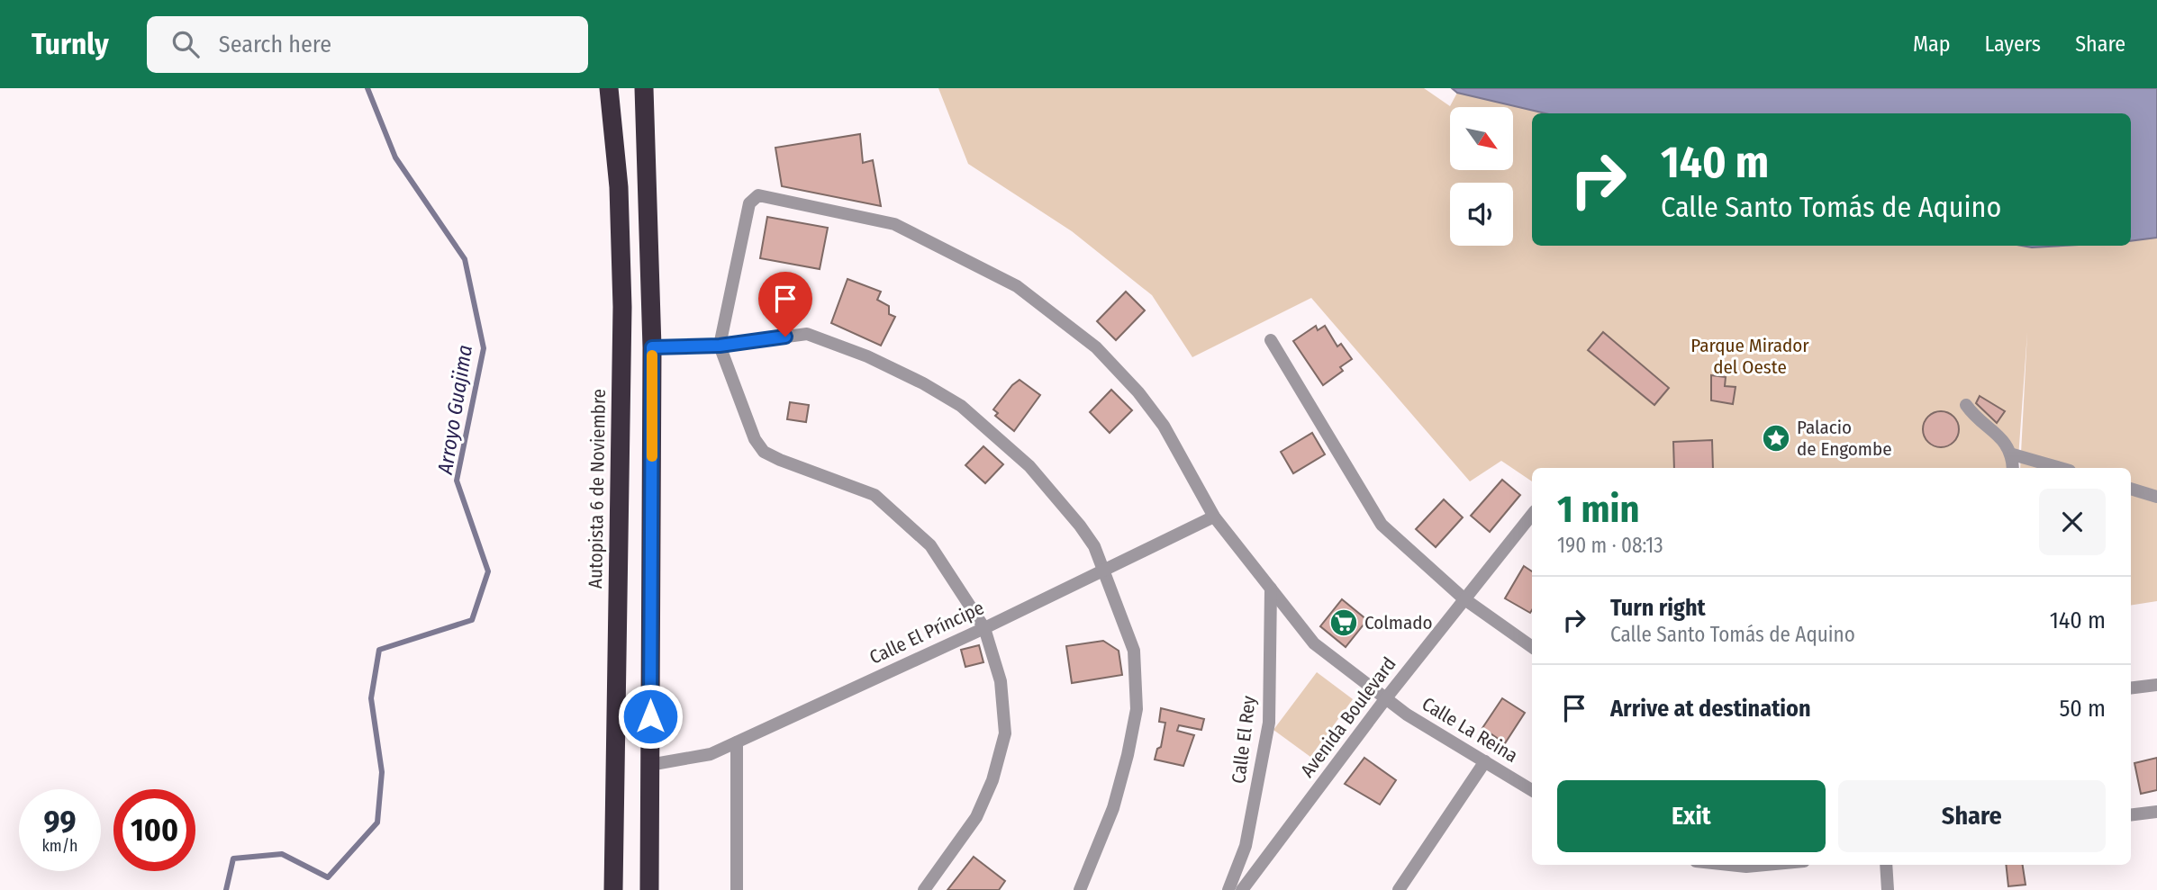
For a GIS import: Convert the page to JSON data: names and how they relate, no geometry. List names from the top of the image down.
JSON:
{
  "streets": {
    "highway": ["Autopista 6 de Noviembre"],
    "street": [
      "Calle El Príncipe",
      "Avenida Boulevard",
      "Calle La Reina",
      "Calle El Rey"
    ]
  },
  "crossings": [
    ["Calle El Príncipe", "Calle La Reina"],
    ["Avenida Boulevard", "Calle La Reina"],
    ["Calle La Reina", "Calle El Rey"]
  ],
  "water": ["Arroyo Guajima"],
  "parks": ["Parque Mirador del Oeste"],
  "places": {
    "place": ["Palacio de Engombe"],
    "supermarket": ["Colmado"]
  },
  "north": "bottom right",
  "page": {
    "header": "Turnly",
    "search": "Search here",
    "nav": ["Map", "Layers", "Share"],
    "turn": ["140 m", "Calle Santo Tomás de Aquino"],
    "heading": ["1 min", "190 m · 08:13"],
    "list": [
      {
        "name": "Turn right",
        "note": "Calle Santo Tomás de Aquino",
        "value": "140 m"
      },
      {
        "name": "Arrive at destination",
        "value": "50 m"
      }
    ],
    "buttons": ["Exit", "Share"],
    "speed": "99 km/h",
    "limit": "100"
  }
}
